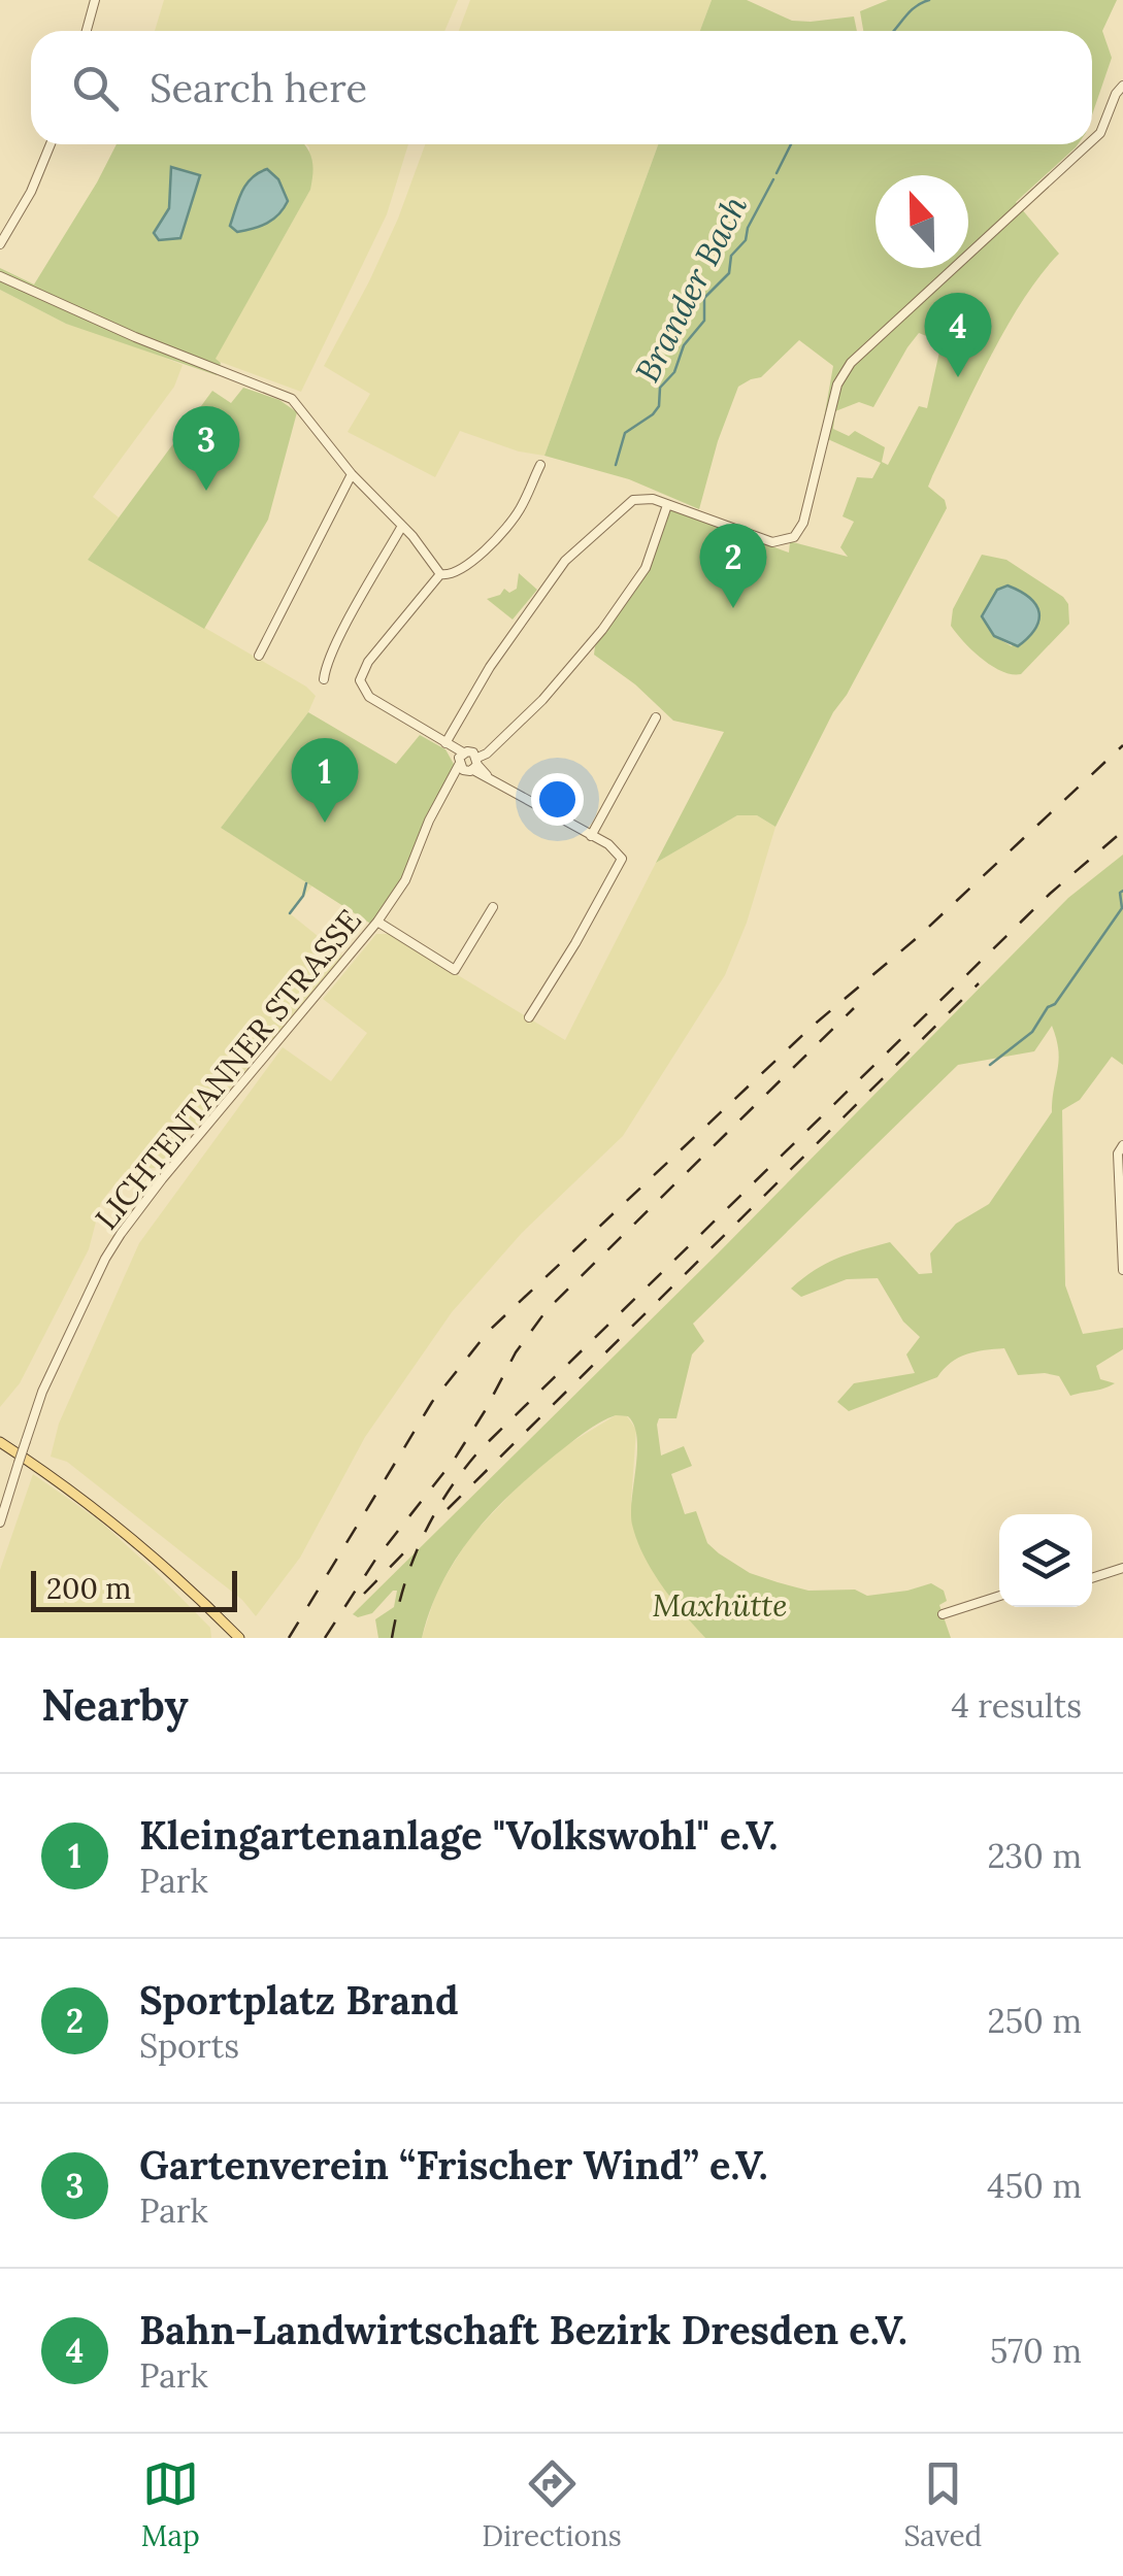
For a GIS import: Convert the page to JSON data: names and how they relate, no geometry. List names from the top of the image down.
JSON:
{
  "streets": {
    "street": ["LICHTENTANNER STRASSE"]
  },
  "water": ["Brander Bach"],
  "parks": ["Maxhütte"],
  "scale_bar": "200 m",
  "north": "top",
  "page": {
    "search": "Search here",
    "pins": [
      "4",
      "3",
      "2",
      "1"
    ],
    "scale": "200 m",
    "heading": ["Nearby", "4 results"],
    "list": [
      {
        "mark": "1",
        "name": "Kleingartenanlage \"Volkswohl\" e.V.",
        "note": "Park",
        "value": "230 m"
      },
      {
        "mark": "2",
        "name": "Sportplatz Brand",
        "note": "Sports",
        "value": "250 m"
      },
      {
        "mark": "3",
        "name": "Gartenverein “Frischer Wind” e.V.",
        "note": "Park",
        "value": "450 m"
      },
      {
        "mark": "4",
        "name": "Bahn-Landwirtschaft Bezirk Dresden e.V.",
        "note": "Park",
        "value": "570 m"
      }
    ],
    "nav": ["Map", "Directions", "Saved"]
  }
}
